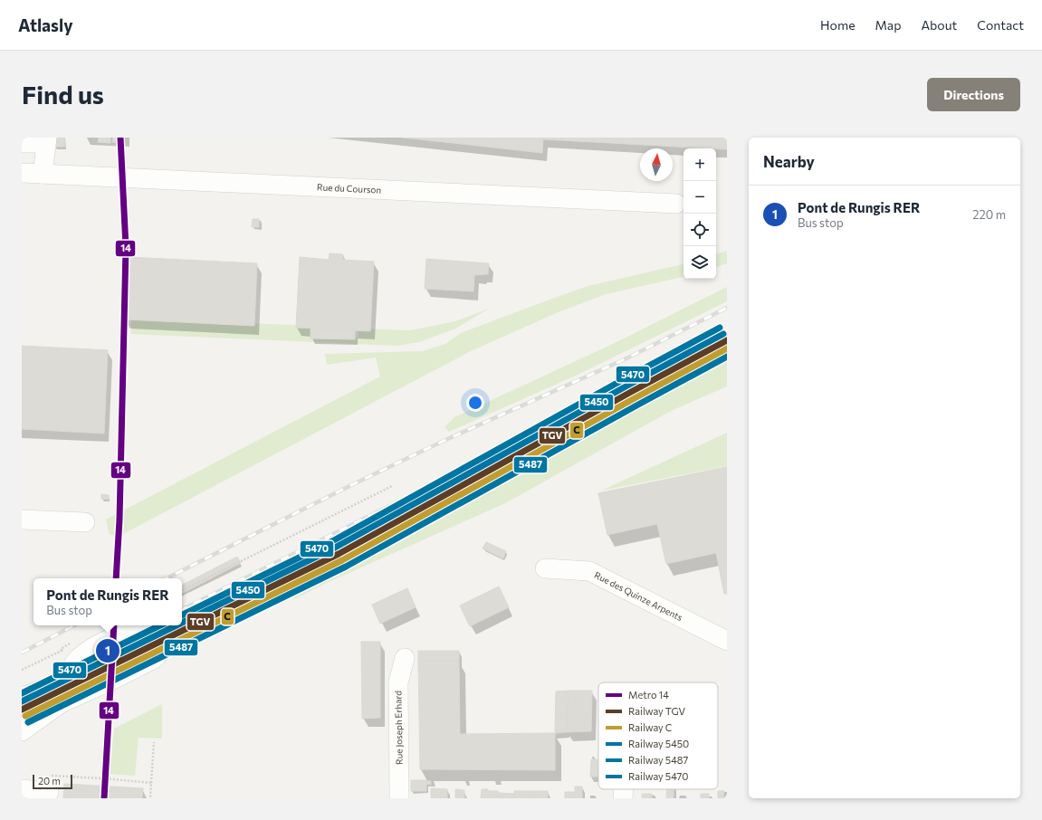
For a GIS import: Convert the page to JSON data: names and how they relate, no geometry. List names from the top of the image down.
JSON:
{
  "streets": {
    "street": ["Rue du Courson", "Rue des Quinze Arpents", "Rue Joseph Erhard"]
  },
  "lines": [
    "metro line 14",
    "rail line 5470",
    "rail line 5450",
    "rail line TGV",
    "rail line C",
    "rail line 5487"
  ],
  "legend": [
    "Metro 14",
    "Railway TGV",
    "Railway C",
    "Railway 5450",
    "Railway 5487",
    "Railway 5470"
  ],
  "scale_bar": "20 m",
  "north": "top",
  "page": {
    "header": "Atlasly",
    "nav": [
      "Home",
      "Map",
      "About",
      "Contact"
    ],
    "buttons": "Directions",
    "title": "Find us",
    "heading": "Nearby",
    "map_buttons": ["+", "−"],
    "list": [
      {
        "mark": "1",
        "name": "Pont de Rungis RER",
        "note": "Bus stop",
        "value": "220 m"
      }
    ],
    "popup": ["Pont de Rungis RER", "Bus stop"],
    "pins": "1",
    "scale": "20 m"
  }
}
